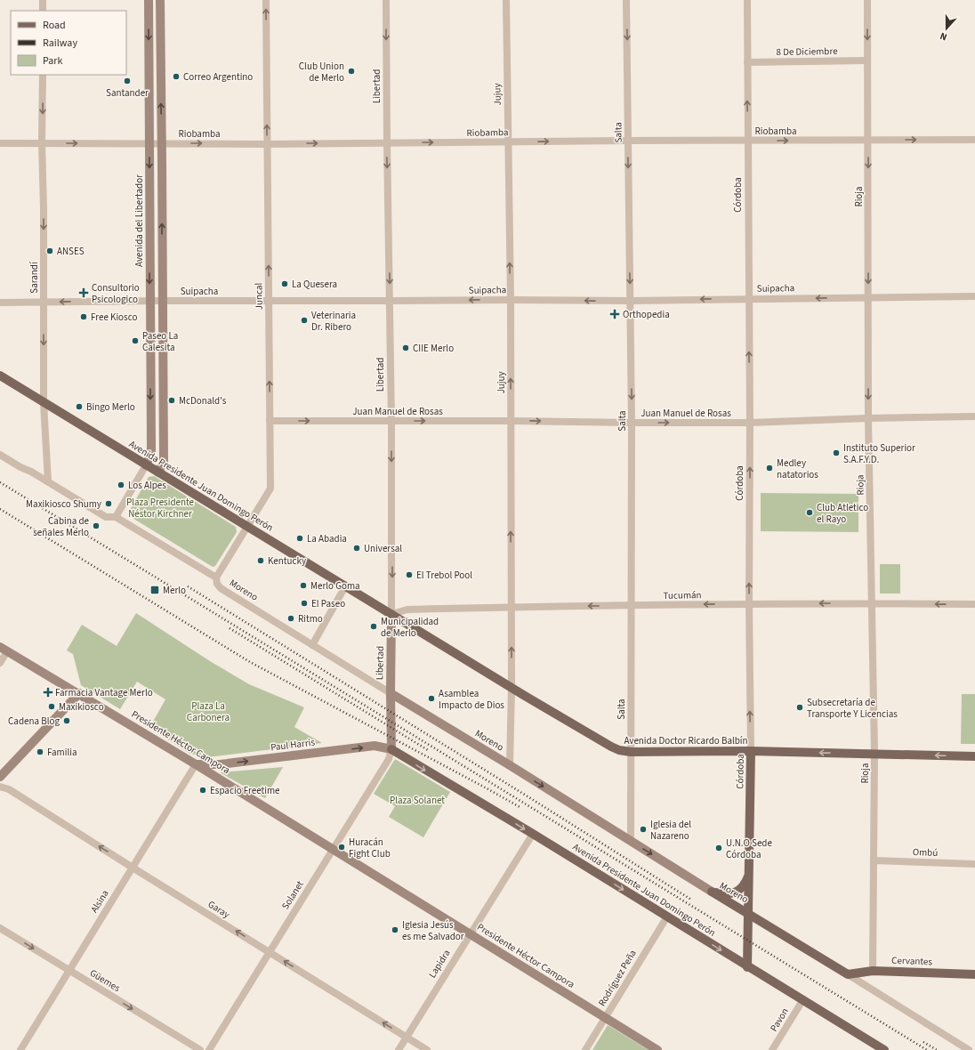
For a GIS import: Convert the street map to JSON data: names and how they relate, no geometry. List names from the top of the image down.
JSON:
{
  "streets": {
    "main road": [
      "Libertad",
      "Córdoba",
      "Avenida del Libertador",
      "Avenida Presidente Juan Domingo Perón",
      "Moreno",
      "Avenida Doctor Ricardo Balbín",
      "Presidente Héctor Campora",
      "Paul Harris",
      "Cervantes"
    ],
    "street": [
      "8 De Diciembre",
      "Jujuy",
      "Riobamba",
      "Salta",
      "Rioja",
      "Sarandí",
      "Suipacha",
      "Juncal",
      "Juan Manuel de Rosas",
      "Tucumán",
      "Ombú",
      "Solanet",
      "Alsina",
      "Garay",
      "Lapidra",
      "Rodríguez Peña",
      "Güemes",
      "Pavon"
    ]
  },
  "crossings": [
    ["8 De Diciembre", "Córdoba"],
    ["8 De Diciembre", "Rioja"],
    ["Libertad", "Riobamba"],
    ["Libertad", "Suipacha"],
    ["Libertad", "Juan Manuel de Rosas"],
    ["Libertad", "Avenida Presidente Juan Domingo Perón"],
    ["Libertad", "Moreno"],
    ["Libertad", "Tucumán"],
    ["Libertad", "Avenida Doctor Ricardo Balbín"],
    ["Libertad", "Paul Harris"],
    ["Libertad", "Solanet"],
    ["Jujuy", "Riobamba"],
    ["Jujuy", "Suipacha"],
    ["Jujuy", "Juan Manuel de Rosas"],
    ["Jujuy", "Moreno"],
    ["Jujuy", "Tucumán"],
    ["Jujuy", "Avenida Doctor Ricardo Balbín"],
    ["Riobamba", "Salta"],
    ["Riobamba", "Córdoba"],
    ["Riobamba", "Rioja"],
    ["Riobamba", "Avenida del Libertador"],
    ["Riobamba", "Sarandí"],
    ["Riobamba", "Juncal"],
    ["Salta", "Suipacha"],
    ["Salta", "Juan Manuel de Rosas"],
    ["Salta", "Moreno"],
    ["Salta", "Tucumán"],
    ["Salta", "Avenida Doctor Ricardo Balbín"],
    ["Córdoba", "Suipacha"],
    ["Córdoba", "Juan Manuel de Rosas"],
    ["Córdoba", "Avenida Presidente Juan Domingo Perón"],
    ["Córdoba", "Moreno"],
    ["Córdoba", "Tucumán"],
    ["Córdoba", "Avenida Doctor Ricardo Balbín"],
    ["Rioja", "Suipacha"],
    ["Rioja", "Juan Manuel de Rosas"],
    ["Rioja", "Tucumán"],
    ["Rioja", "Avenida Doctor Ricardo Balbín"],
    ["Rioja", "Ombú"],
    ["Rioja", "Cervantes"],
    ["Avenida del Libertador", "Suipacha"],
    ["Avenida del Libertador", "Avenida Presidente Juan Domingo Perón"],
    ["Avenida del Libertador", "Moreno"],
    ["Sarandí", "Suipacha"],
    ["Sarandí", "Avenida Presidente Juan Domingo Perón"],
    ["Sarandí", "Moreno"],
    ["Suipacha", "Juncal"],
    ["Juncal", "Juan Manuel de Rosas"],
    ["Juncal", "Avenida Presidente Juan Domingo Perón"],
    ["Juncal", "Moreno"],
    ["Avenida Presidente Juan Domingo Perón", "Tucumán"],
    ["Avenida Presidente Juan Domingo Perón", "Avenida Doctor Ricardo Balbín"],
    ["Avenida Presidente Juan Domingo Perón", "Paul Harris"],
    ["Avenida Presidente Juan Domingo Perón", "Solanet"],
    ["Avenida Presidente Juan Domingo Perón", "Lapidra"],
    ["Avenida Presidente Juan Domingo Perón", "Rodríguez Peña"],
    ["Avenida Presidente Juan Domingo Perón", "Pavon"],
    ["Moreno", "Cervantes"],
    ["Tucumán", "Avenida Doctor Ricardo Balbín"],
    ["Presidente Héctor Campora", "Paul Harris"],
    ["Presidente Héctor Campora", "Solanet"],
    ["Presidente Héctor Campora", "Alsina"],
    ["Presidente Héctor Campora", "Lapidra"],
    ["Presidente Héctor Campora", "Rodríguez Peña"],
    ["Paul Harris", "Solanet"],
    ["Paul Harris", "Alsina"],
    ["Solanet", "Garay"],
    ["Alsina", "Garay"],
    ["Alsina", "Güemes"],
    ["Garay", "Lapidra"]
  ],
  "one_way": [
    "Libertad",
    "Jujuy",
    "Riobamba",
    "Salta",
    "Córdoba",
    "Sarandí",
    "Suipacha",
    "Juncal",
    "Juan Manuel de Rosas",
    "Avenida Presidente Juan Domingo Perón",
    "Tucumán",
    "Avenida Doctor Ricardo Balbín",
    "Paul Harris",
    "Garay",
    "Güemes"
  ],
  "parks": ["Plaza Presidente Néstor Kirchner", "Plaza La Carbonera", "Plaza Solanet"],
  "places": {
    "other": [
      "Club Union de Merlo",
      "Correo Argentino",
      "Santander",
      "ANSES",
      "La Quesera",
      "Free Kiosco",
      "Veterinaria Dr. Ribero",
      "Paseo La Calesita",
      "CIIE Merlo",
      "McDonald's",
      "Bingo Merlo",
      "Instituto Superior S.A.F.Y.D.",
      "Medley natatorios",
      "Los Alpes",
      "Maxikiosco Shumy",
      "Club Atletico el Rayo",
      "Cabina de señales Merlo",
      "La Abadia",
      "Universal",
      "Kentucky",
      "El Trebol Pool",
      "Merlo Goma",
      "El Paseo",
      "Ritmo",
      "Municipalidad de Merlo",
      "Asamblea Impacto de Dios",
      "Maxikiosco",
      "Subsecretaría de Transporte Y Licencias",
      "Cadena Blog",
      "Familia",
      "Espacio Freetime",
      "Iglesia del Nazareno",
      "Huracán Fight Club",
      "U.N.O Sede Córdoba",
      "Iglesia Jesús es me Salvador"
    ],
    "health": ["Consultorio Psicologico", "Orthopedia", "Farmacia Vantage Merlo"],
    "transit": ["Merlo"]
  },
  "legend": ["Road", "Railway", "Park"],
  "north": "bottom"
}
